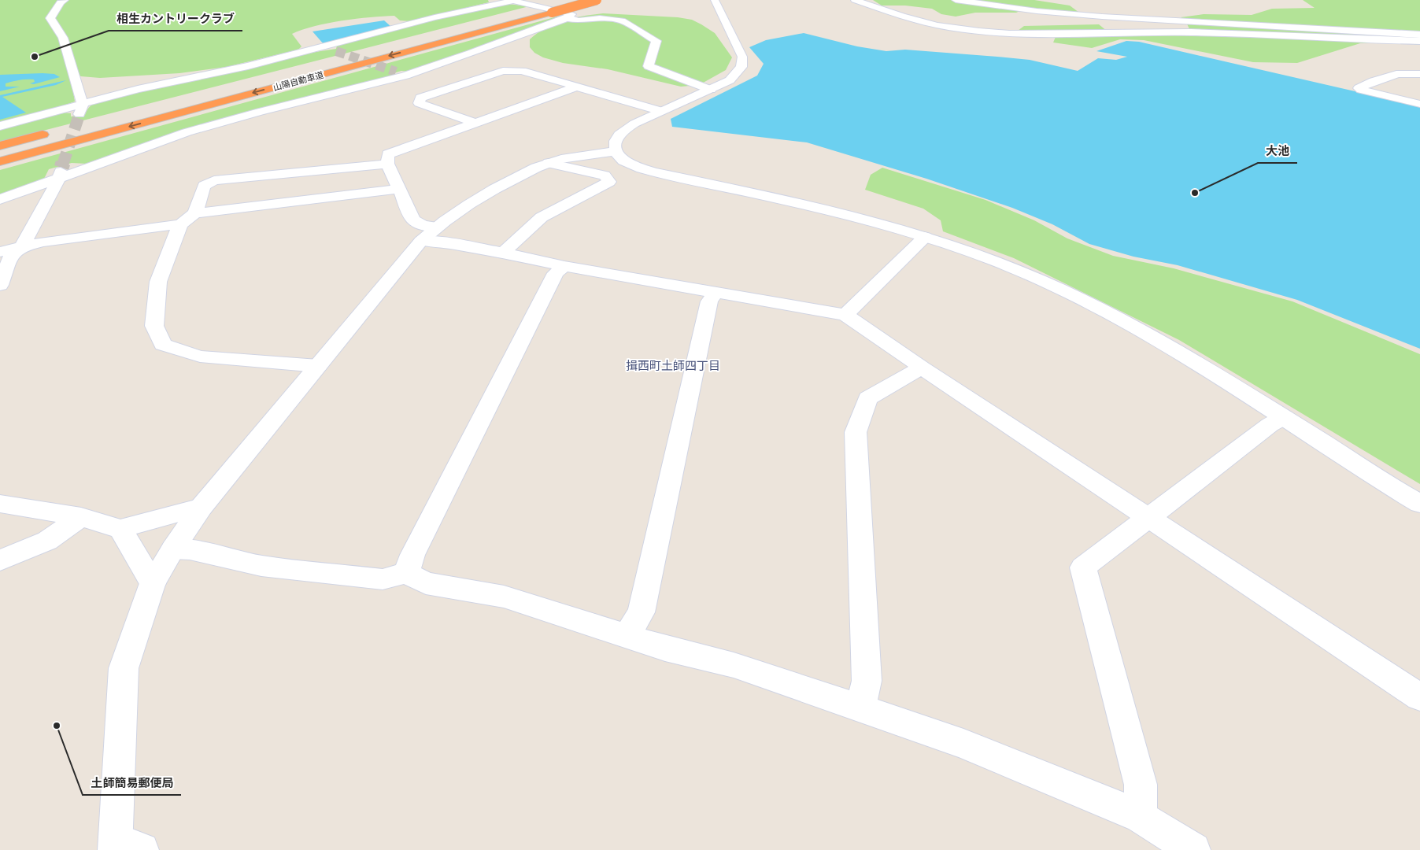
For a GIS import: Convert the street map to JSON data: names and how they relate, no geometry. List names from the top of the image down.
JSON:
{
  "streets": {
    "highway": ["山陽自動車道"]
  },
  "districts": ["揖西町土師四丁目"],
  "places": ["相生カントリークラブ", "大池", "土師簡易郵便局"]
}
